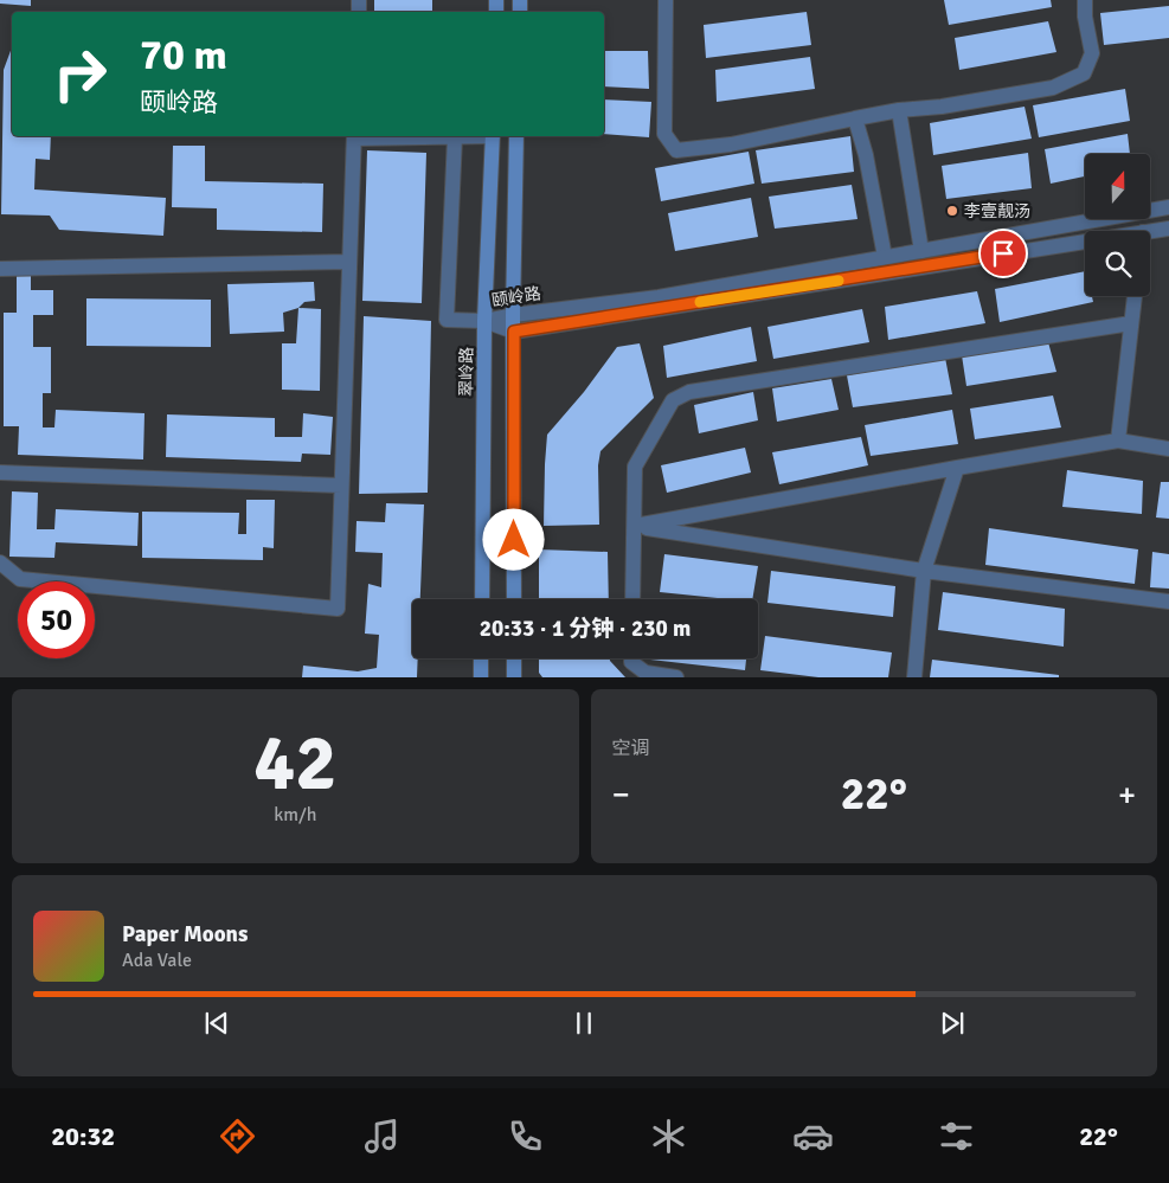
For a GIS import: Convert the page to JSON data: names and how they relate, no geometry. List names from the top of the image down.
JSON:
{
  "streets": {
    "main road": ["翠岭路"],
    "street": ["颐岭路"]
  },
  "crossings": [
    ["颐岭路", "翠岭路"]
  ],
  "places": ["李壹靓汤"],
  "north": "top",
  "page": {
    "turn": ["70 m", "颐岭路"],
    "limit": "50",
    "trip": "20:33 · 1 分钟 · 230 m",
    "tile": [
      ["42", "km/h"],
      "空调"
    ],
    "heat": ["−", "22°", "+"],
    "song": ["Paper Moons", "Ada Vale"],
    "tabs": ["20:32", "22°"]
  }
}
